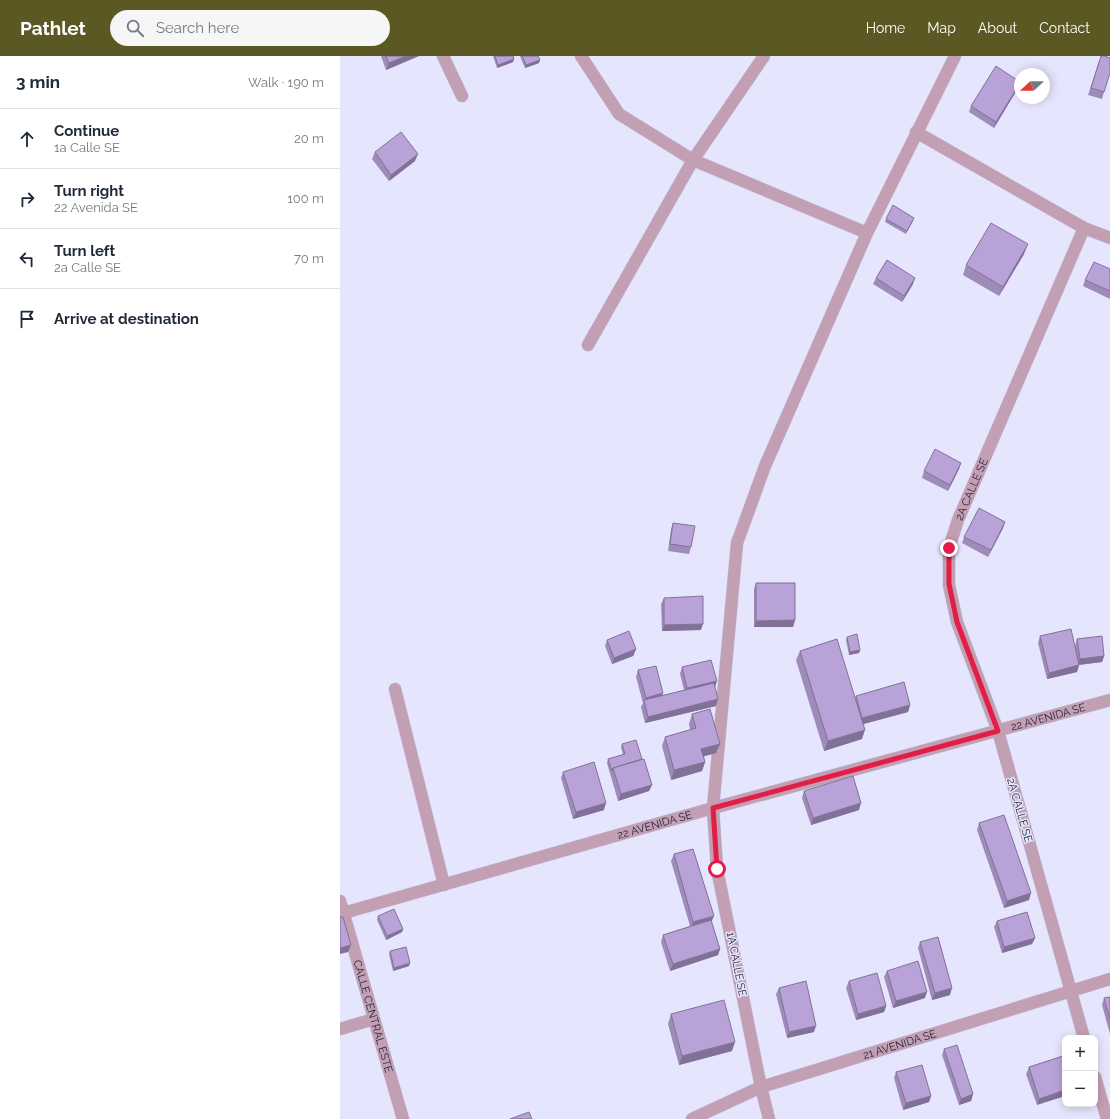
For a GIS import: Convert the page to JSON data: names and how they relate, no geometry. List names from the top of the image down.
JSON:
{
  "streets": {
    "street": [
      "2A CALLE SE",
      "22 AVENIDA SE",
      "1A CALLE SE",
      "CALLE CENTRAL ESTE",
      "21 AVENIDA SE"
    ]
  },
  "crossings": [
    ["2A CALLE SE", "22 AVENIDA SE"],
    ["2A CALLE SE", "21 AVENIDA SE"],
    ["22 AVENIDA SE", "1A CALLE SE"],
    ["22 AVENIDA SE", "CALLE CENTRAL ESTE"],
    ["1A CALLE SE", "21 AVENIDA SE"]
  ],
  "north": "left",
  "page": {
    "header": "Pathlet",
    "search": "Search here",
    "nav": [
      "Home",
      "Map",
      "About",
      "Contact"
    ],
    "heading": ["3 min", "Walk · 190 m"],
    "list": [
      ["Continue", "1a Calle SE", "20 m"],
      ["Turn right", "22 Avenida SE", "100 m"],
      ["Turn left", "2a Calle SE", "70 m"],
      "Arrive at destination"
    ],
    "map_buttons": ["+", "−"]
  }
}
